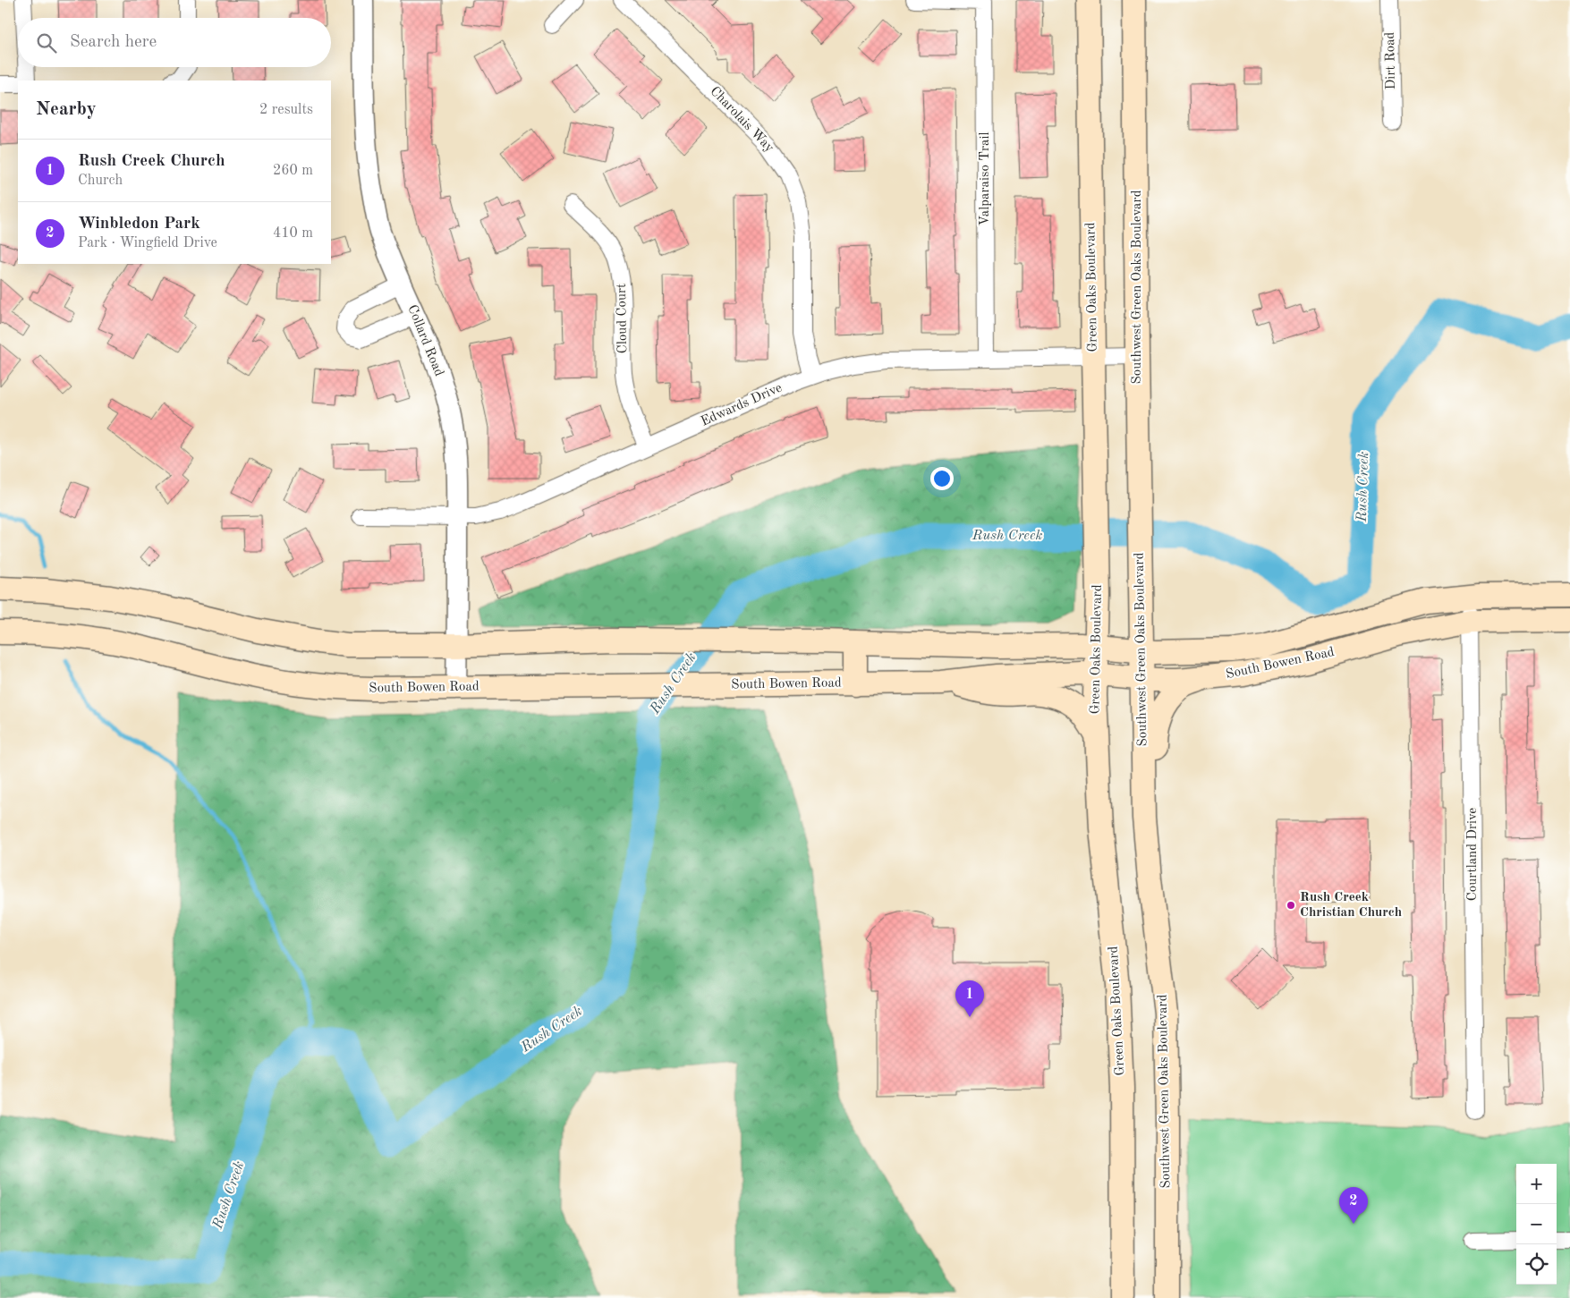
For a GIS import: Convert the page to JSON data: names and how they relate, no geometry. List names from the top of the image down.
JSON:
{
  "streets": {
    "main road": ["Green Oaks Boulevard", "Southwest Green Oaks Boulevard", "South Bowen Road"],
    "street": [
      "Dirt Road",
      "Charolais Way",
      "Valparaiso Trail",
      "Cloud Court",
      "Collard Road",
      "Edwards Drive",
      "Courtland Drive"
    ]
  },
  "crossings": [
    ["Charolais Way", "Edwards Drive"],
    ["Valparaiso Trail", "Edwards Drive"],
    ["Green Oaks Boulevard", "Edwards Drive"],
    ["Green Oaks Boulevard", "South Bowen Road"],
    ["Southwest Green Oaks Boulevard", "Edwards Drive"],
    ["Southwest Green Oaks Boulevard", "South Bowen Road"],
    ["Cloud Court", "Edwards Drive"],
    ["Collard Road", "Edwards Drive"],
    ["Collard Road", "South Bowen Road"],
    ["South Bowen Road", "Courtland Drive"]
  ],
  "water": ["Rush Creek"],
  "places": ["Rush Creek Christian Church"],
  "page": {
    "search": "Search here",
    "heading": ["Nearby", "2 results"],
    "list": [
      {
        "mark": "1",
        "name": "Rush Creek Church",
        "note": "Church",
        "value": "260 m"
      },
      {
        "mark": "2",
        "name": "Winbledon Park",
        "note": "Park · Wingfield Drive",
        "value": "410 m"
      }
    ],
    "pins": ["1", "2"],
    "map_buttons": ["+", "−"]
  }
}
